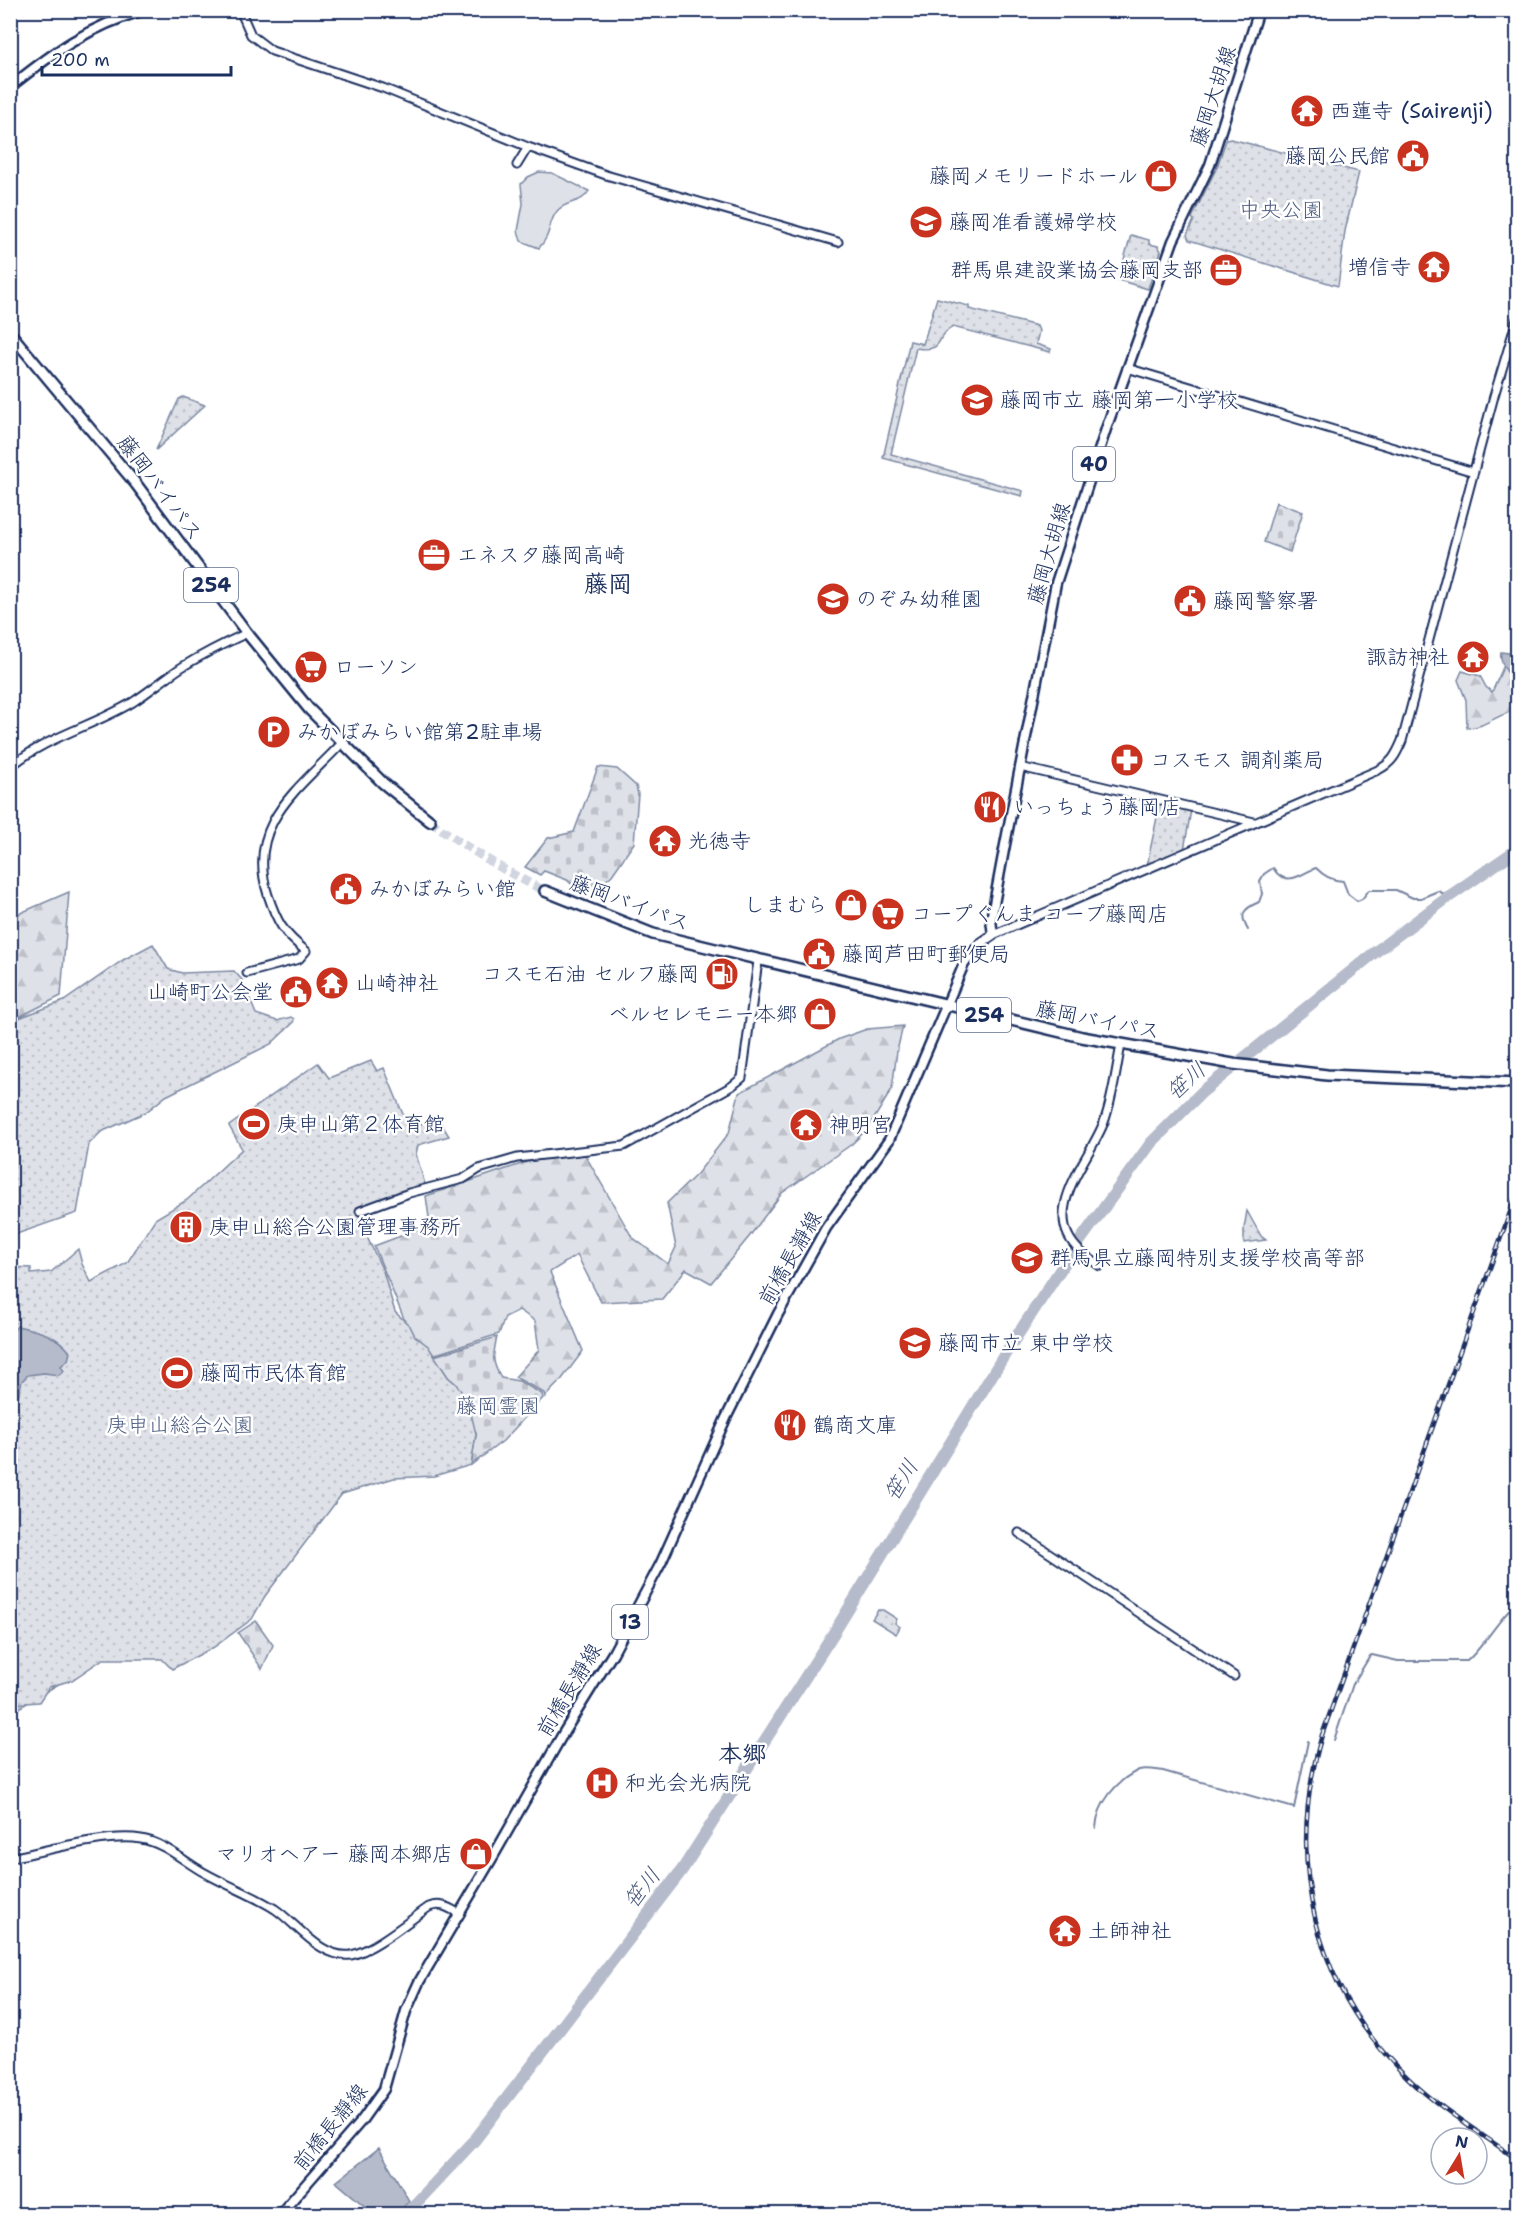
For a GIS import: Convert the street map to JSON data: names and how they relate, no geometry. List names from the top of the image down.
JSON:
{
  "streets": {
    "highway": ["藤岡バイパス", "254"],
    "main road": [
      "藤岡大胡線",
      "40",
      "前橋長瀞線",
      "13"
    ]
  },
  "crossings": [
    ["藤岡バイパス", "前橋長瀞線"]
  ],
  "districts": ["藤岡", "本郷"],
  "water": ["笹川"],
  "parks": ["中央公園", "藤岡霊園", "庚申山総合公園"],
  "places": {
    "temple": [
      "西蓮寺 (Sairenji)",
      "増信寺",
      "諏訪神社",
      "光徳寺",
      "山崎神社",
      "神明宮",
      "土師神社"
    ],
    "public building": [
      "藤岡公民館",
      "藤岡警察署",
      "みかぼみらい館",
      "藤岡芦田町郵便局",
      "山崎町公会堂"
    ],
    "shop": [
      "藤岡メモリードホール",
      "しまむら",
      "ベルセレモニー本郷",
      "マリオヘアー 藤岡本郷店"
    ],
    "school or university": [
      "藤岡准看護婦学校",
      "藤岡市立 藤岡第一小学校",
      "のぞみ幼稚園",
      "群馬県立藤岡特別支援学校高等部",
      "藤岡市立 東中学校"
    ],
    "office": ["群馬県建設業協会藤岡支部", "エネスタ藤岡高崎"],
    "supermarket": ["ローソン", "コープぐんま コープ藤岡店"],
    "parking": ["みかぼみらい館第2駐車場"],
    "pharmacy": ["コスモス 調剤薬局"],
    "restaurant": ["いっちょう藤岡店", "鶴商文庫"],
    "fuel station": ["コスモ石油 セルフ藤岡"],
    "sports": ["庚申山第２体育館", "藤岡市民体育館"],
    "building": ["庚申山総合公園管理事務所"],
    "hospital": ["和光会光病院"]
  },
  "scale_bar": "200 m",
  "north": "top"
}
